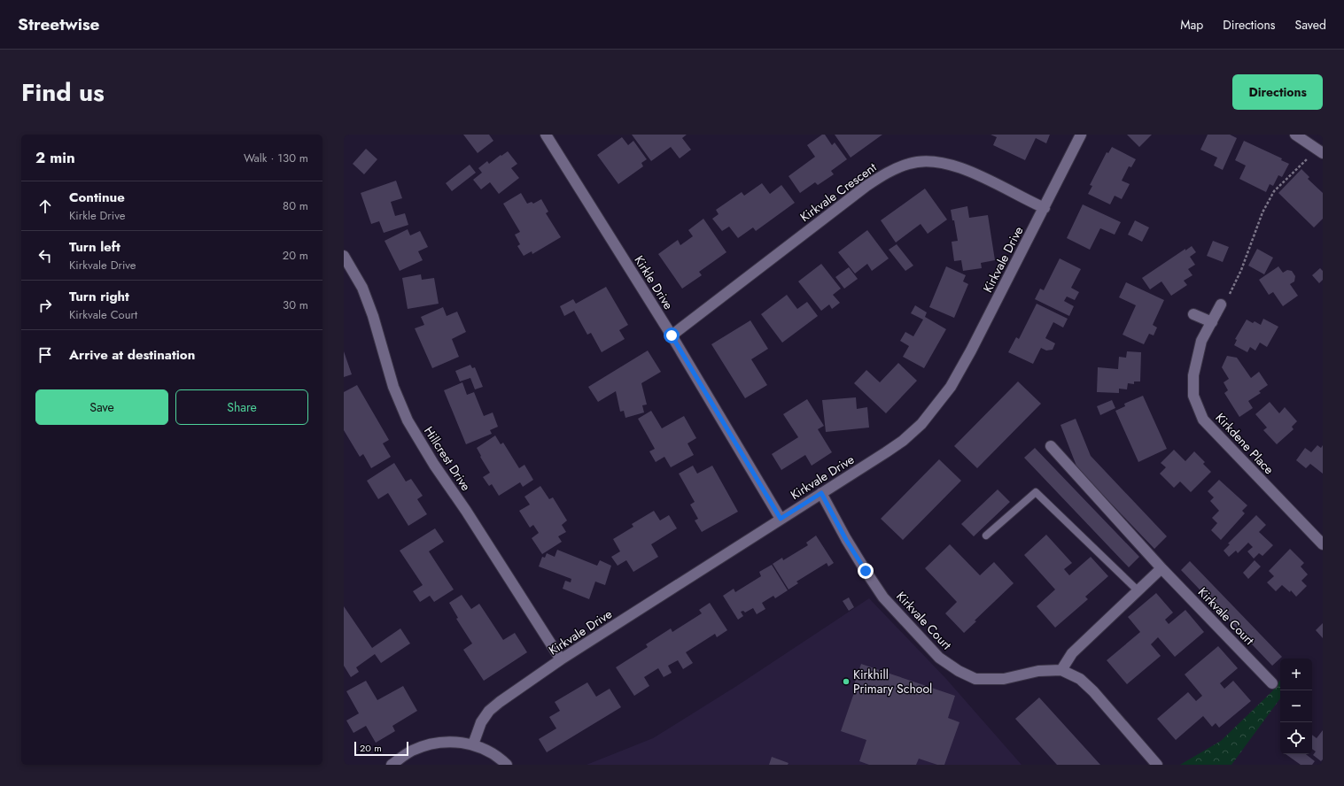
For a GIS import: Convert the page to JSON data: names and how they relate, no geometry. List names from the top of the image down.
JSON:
{
  "streets": {
    "street": [
      "Kirkvale Crescent",
      "Kirkvale Drive",
      "Kirkle Drive",
      "Kirkdene Place",
      "Hillcrest Drive",
      "Kirkvale Court"
    ]
  },
  "crossings": [
    ["Kirkvale Crescent", "Kirkvale Drive"],
    ["Kirkvale Crescent", "Kirkle Drive"],
    ["Kirkvale Drive", "Kirkle Drive"],
    ["Kirkvale Drive", "Hillcrest Drive"],
    ["Kirkvale Drive", "Kirkvale Court"]
  ],
  "places": ["Kirkhill Primary School"],
  "scale_bar": "20 m",
  "page": {
    "header": "Streetwise",
    "nav": ["Map", "Directions", "Saved"],
    "title": "Find us",
    "buttons": [
      "Directions",
      ["Save", "Share"]
    ],
    "heading": ["2 min", "Walk · 130 m"],
    "list": [
      ["Continue", "Kirkle Drive", "80 m"],
      ["Turn left", "Kirkvale Drive", "20 m"],
      ["Turn right", "Kirkvale Court", "30 m"],
      "Arrive at destination"
    ],
    "map_buttons": ["+", "−"],
    "scale": "20 m"
  }
}
